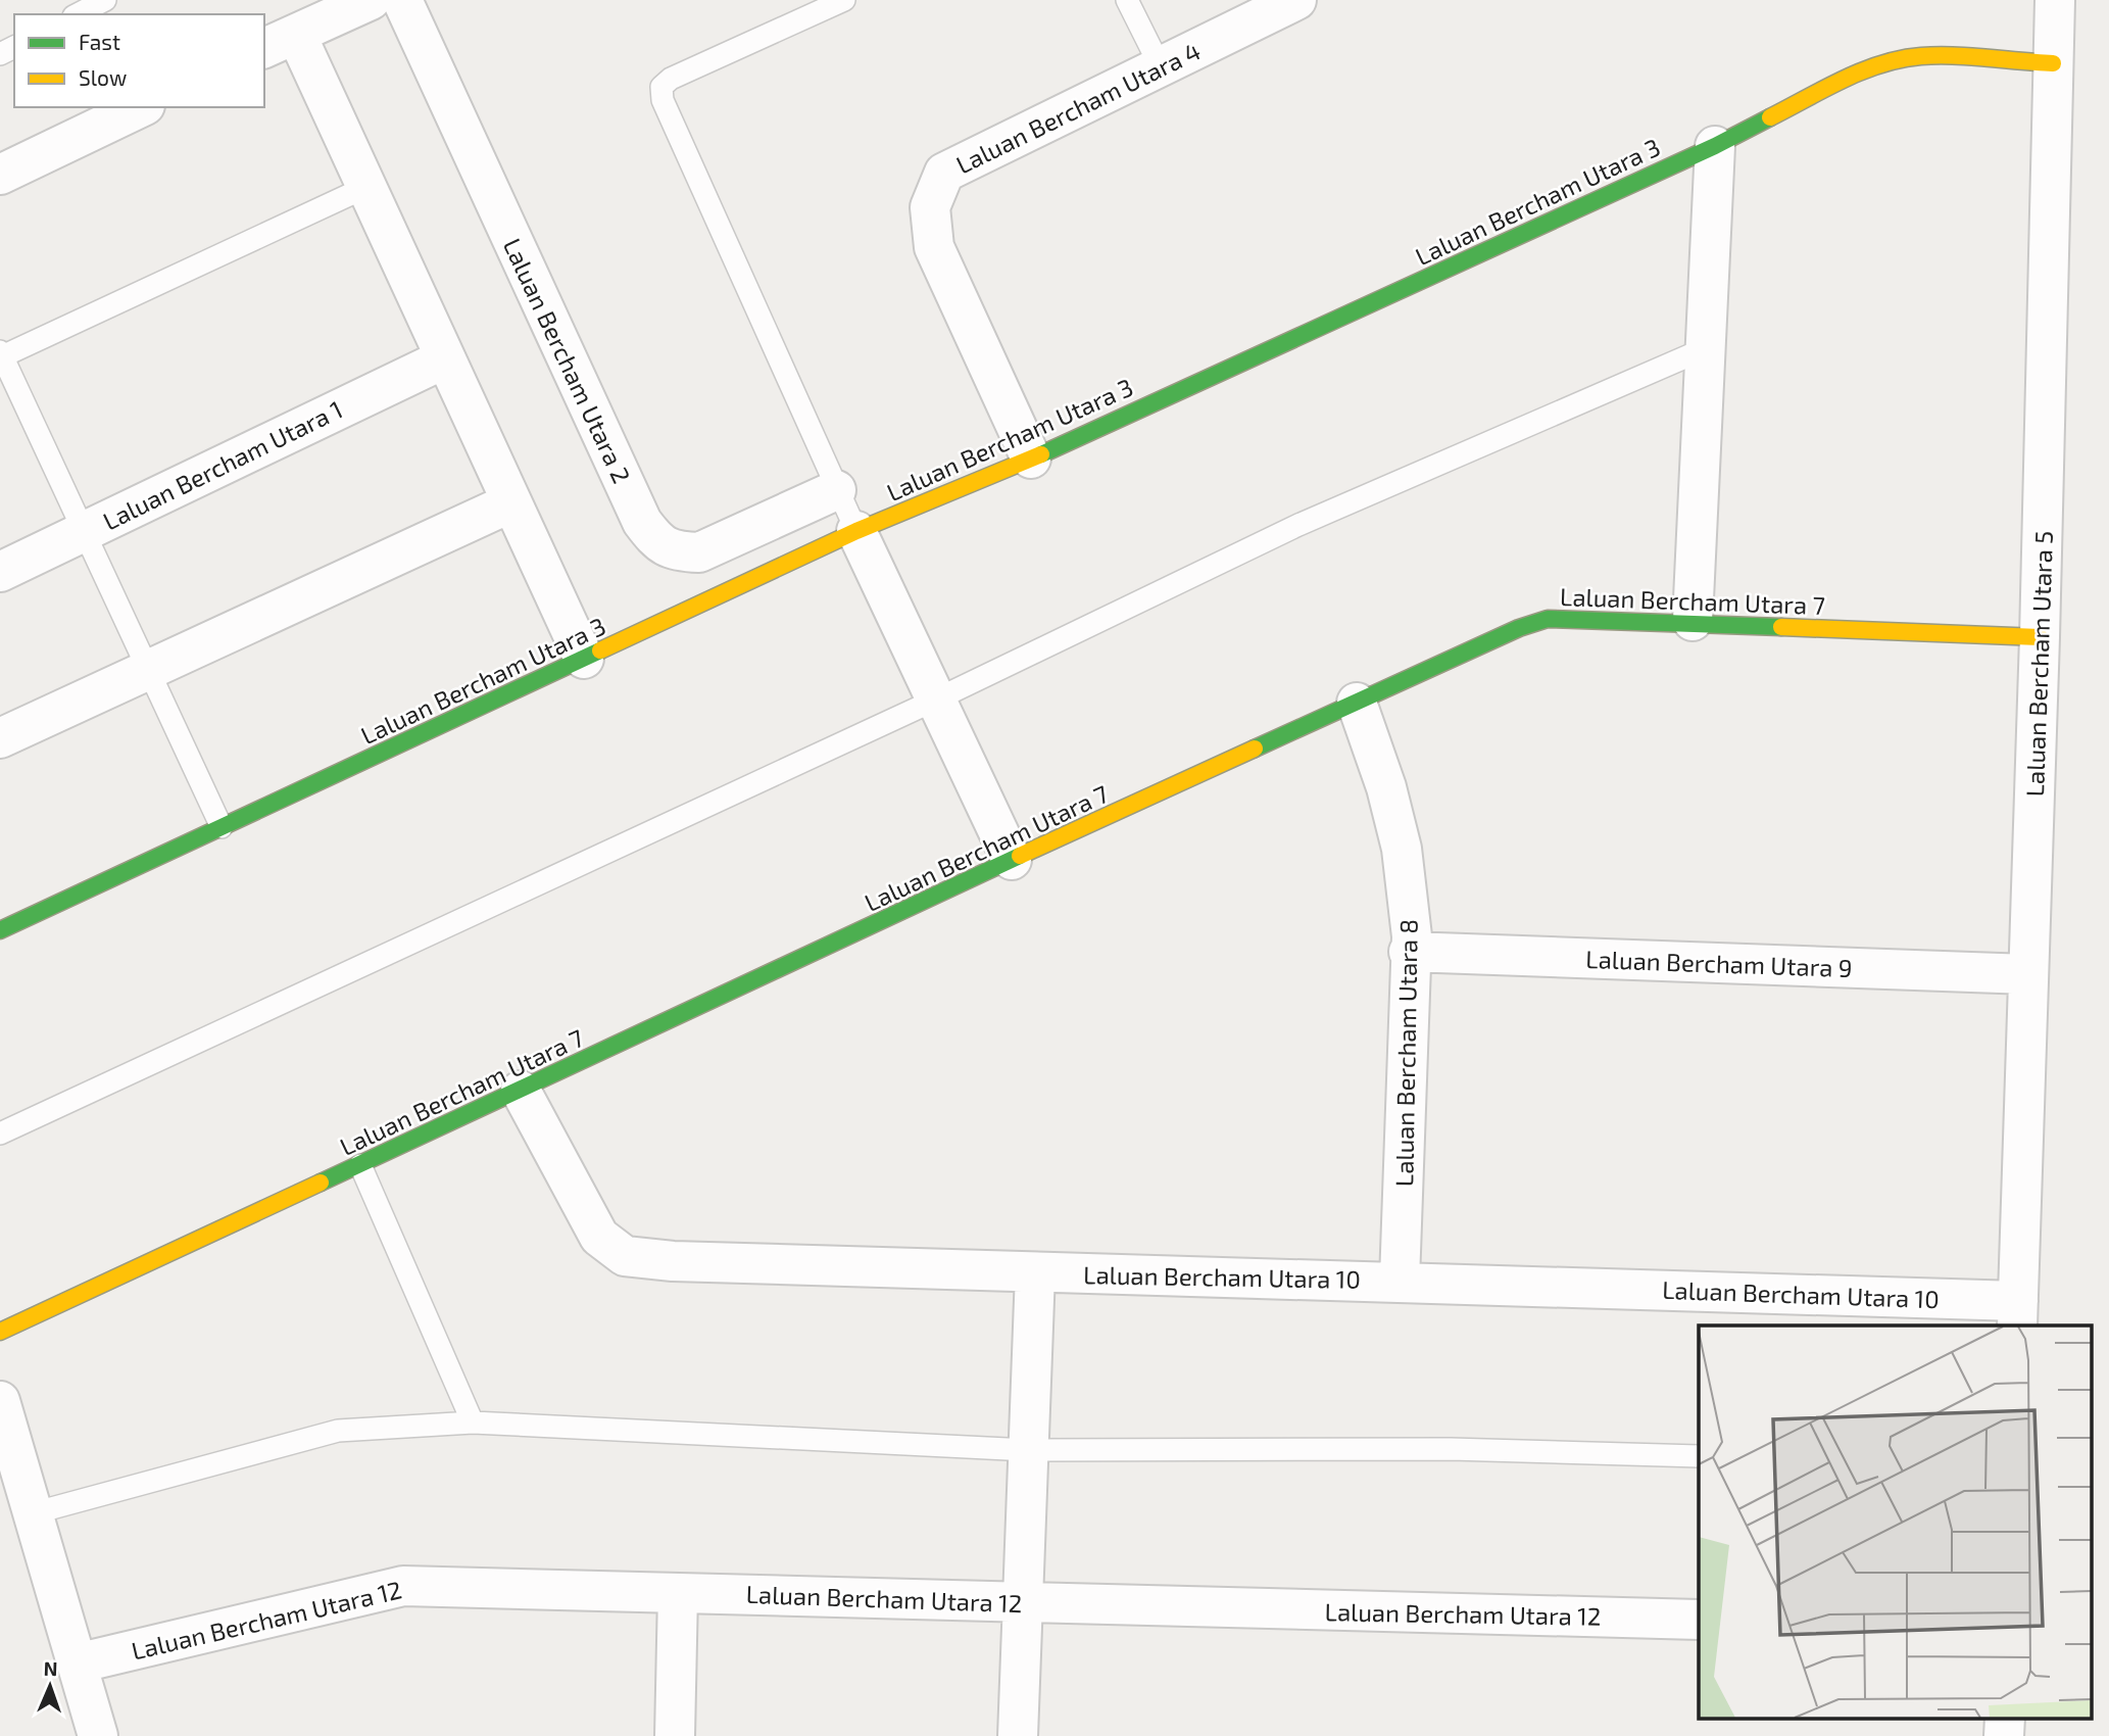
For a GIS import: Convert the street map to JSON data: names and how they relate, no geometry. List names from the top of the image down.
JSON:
{
  "streets": {
    "street": [
      "Laluan Bercham Utara 4",
      "Laluan Bercham Utara 3",
      "Laluan Bercham Utara 2",
      "Laluan Bercham Utara 1",
      "Laluan Bercham Utara 7",
      "Laluan Bercham Utara 5",
      "Laluan Bercham Utara 9",
      "Laluan Bercham Utara 8",
      "Laluan Bercham Utara 10",
      "Laluan Bercham Utara 12"
    ]
  },
  "crossings": [
    ["Laluan Bercham Utara 4", "Laluan Bercham Utara 3"],
    ["Laluan Bercham Utara 3", "Laluan Bercham Utara 5"],
    ["Laluan Bercham Utara 7", "Laluan Bercham Utara 5"],
    ["Laluan Bercham Utara 7", "Laluan Bercham Utara 8"],
    ["Laluan Bercham Utara 7", "Laluan Bercham Utara 10"],
    ["Laluan Bercham Utara 5", "Laluan Bercham Utara 9"],
    ["Laluan Bercham Utara 5", "Laluan Bercham Utara 10"],
    ["Laluan Bercham Utara 9", "Laluan Bercham Utara 8"],
    ["Laluan Bercham Utara 8", "Laluan Bercham Utara 10"]
  ],
  "legend": ["Fast", "Slow"],
  "north": "top"
}
